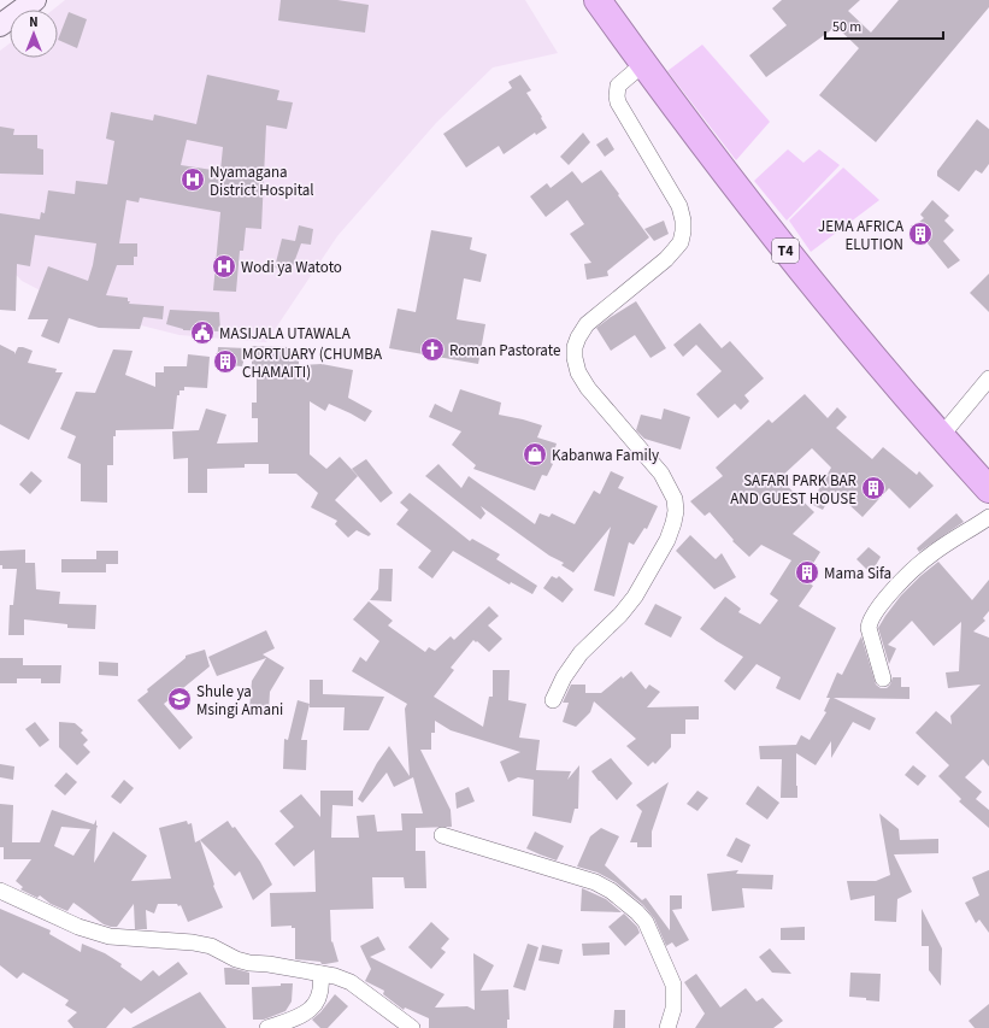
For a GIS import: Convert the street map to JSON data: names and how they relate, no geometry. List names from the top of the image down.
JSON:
{
  "streets": {
    "highway": ["T4"]
  },
  "places": {
    "hospital": ["Nyamagana District Hospital", "Wodi ya Watoto"],
    "building": [
      "JEMA AFRICA ELUTION",
      "MORTUARY (CHUMBA CHAMAITI)",
      "SAFARI PARK BAR AND GUEST HOUSE",
      "Mama Sifa"
    ],
    "public building": ["MASIJALA UTAWALA"],
    "church": ["Roman Pastorate"],
    "shop": ["Kabanwa Family"],
    "school or university": ["Shule ya Msingi Amani"]
  },
  "scale_bar": "50 m",
  "north": "top"
}
